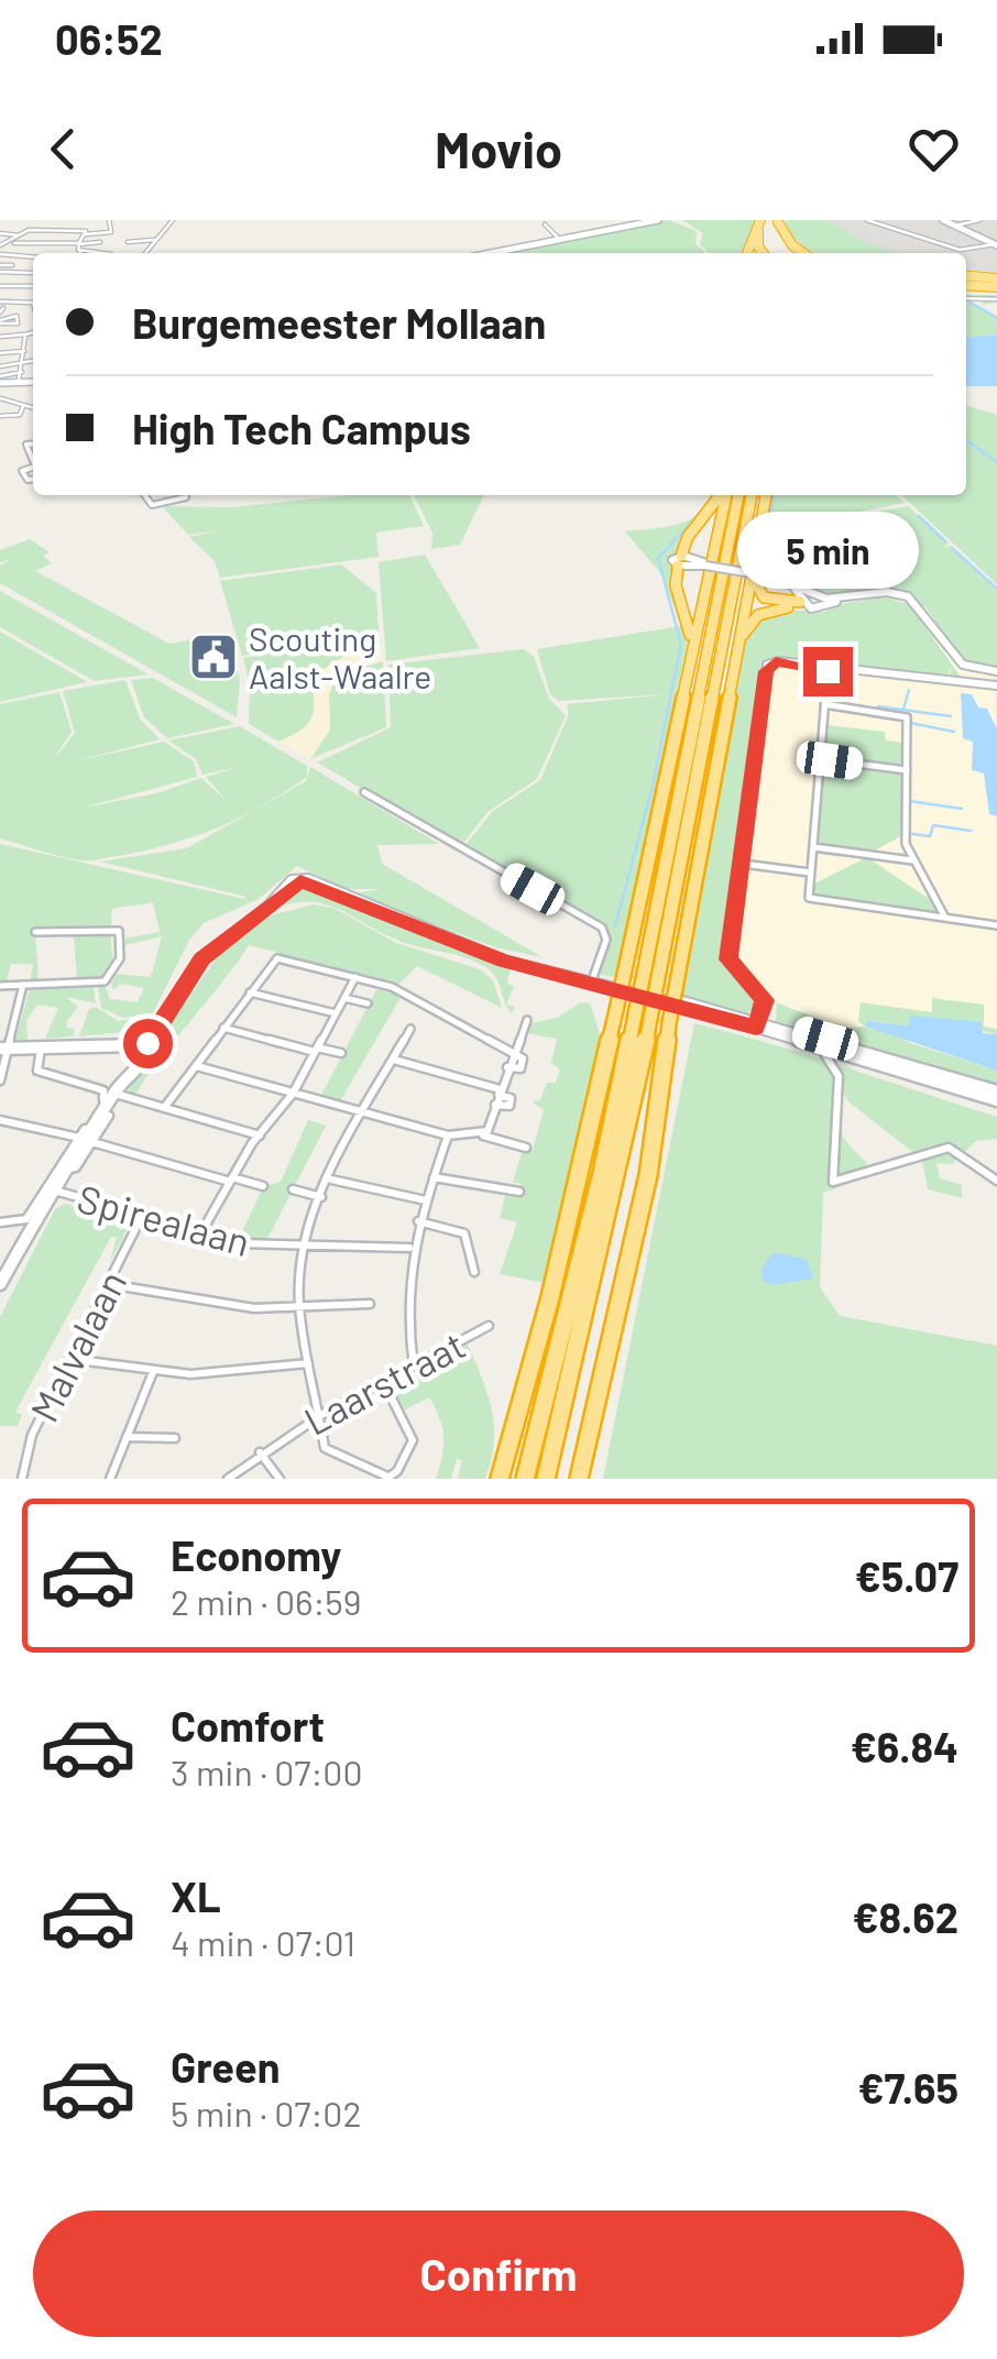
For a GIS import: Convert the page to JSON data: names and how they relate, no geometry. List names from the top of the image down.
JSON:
{
  "streets": {
    "street": ["Spirealaan", "Malvalaan", "Laarstraat"]
  },
  "crossings": [
    ["Spirealaan", "Malvalaan"]
  ],
  "places": {
    "public building": ["Scouting Aalst-Waalre"]
  },
  "page": {
    "status": "06:52",
    "header": "Movio",
    "banner": ["Burgemeester Mollaan", "High Tech Campus"],
    "bubble": "5 min",
    "list": [
      {
        "name": "Economy",
        "note": "2 min · 06:59",
        "value": "€5.07"
      },
      {
        "name": "Comfort",
        "note": "3 min · 07:00",
        "value": "€6.84"
      },
      {
        "name": "XL",
        "note": "4 min · 07:01",
        "value": "€8.62"
      },
      {
        "name": "Green",
        "note": "5 min · 07:02",
        "value": "€7.65"
      }
    ],
    "buttons": "Confirm"
  }
}
